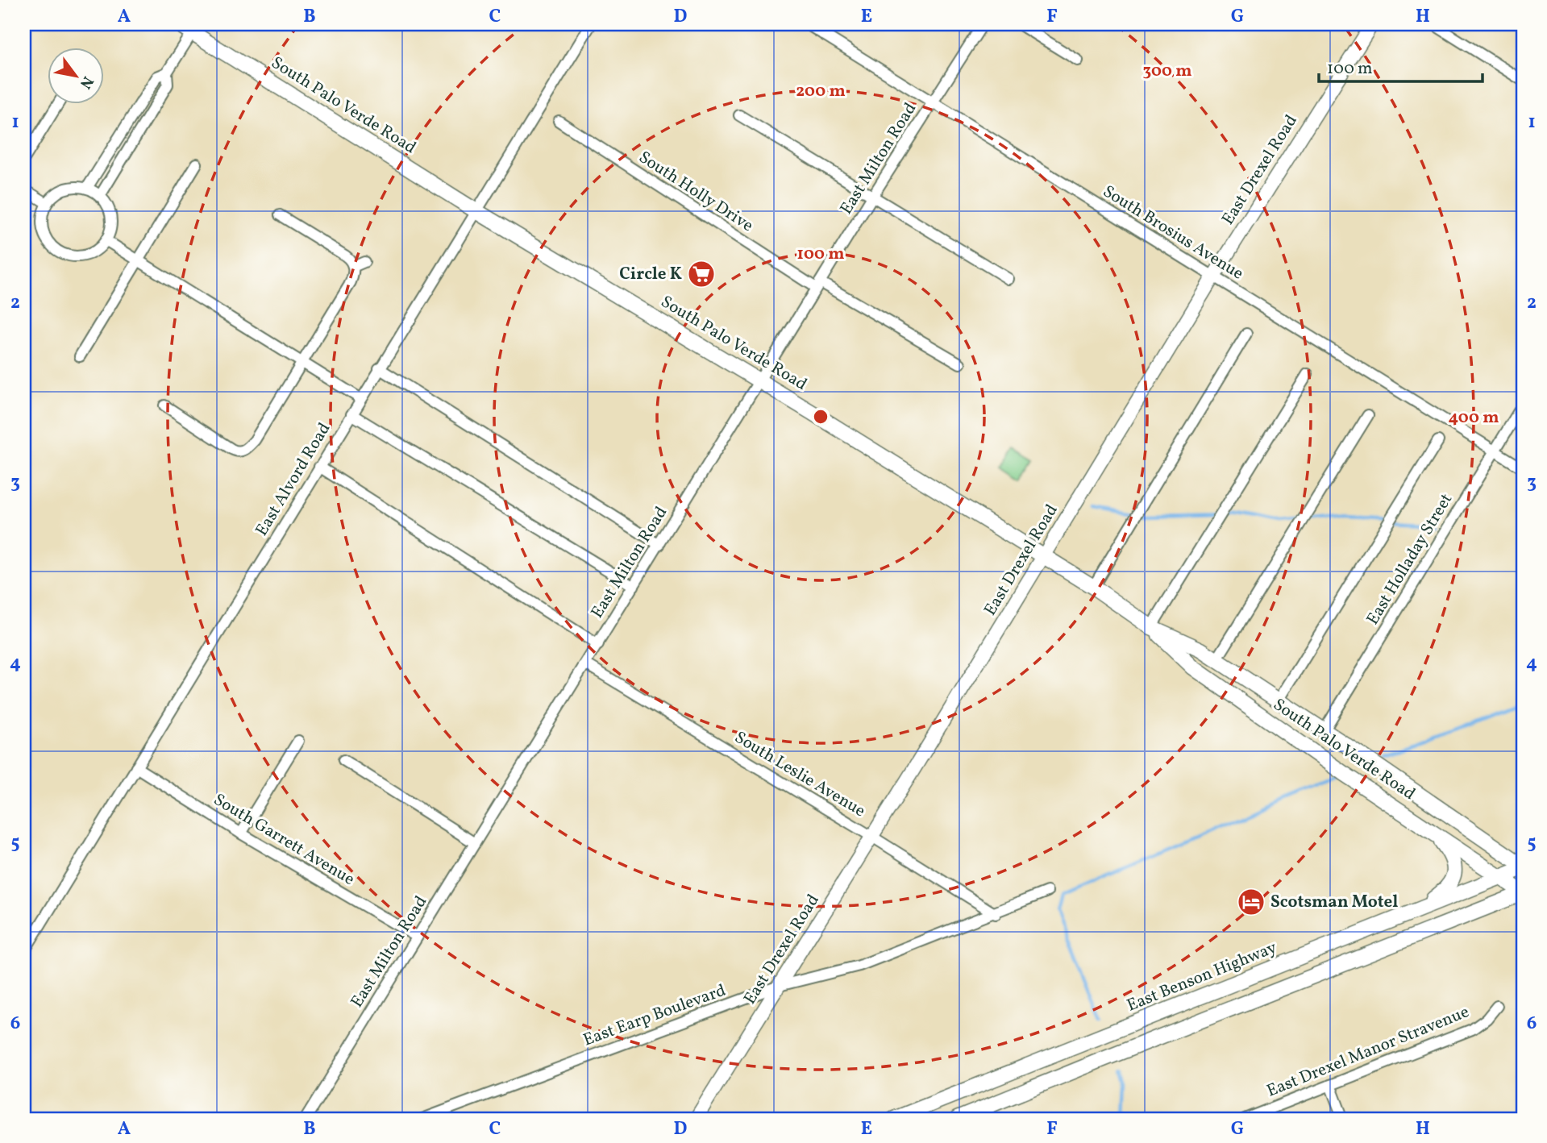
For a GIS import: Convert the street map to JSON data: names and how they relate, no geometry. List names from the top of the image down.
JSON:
{
  "streets": {
    "main road": ["South Palo Verde Road", "East Benson Highway"],
    "street": [
      "East Milton Road",
      "East Drexel Road",
      "South Holly Drive",
      "South Brosius Avenue",
      "East Alvord Road",
      "East Holladay Street",
      "South Leslie Avenue",
      "South Garrett Avenue",
      "East Earp Boulevard",
      "East Drexel Manor Stravenue"
    ]
  },
  "crossings": [
    ["South Palo Verde Road", "East Milton Road"],
    ["South Palo Verde Road", "East Drexel Road"],
    ["South Palo Verde Road", "East Alvord Road"],
    ["South Palo Verde Road", "East Holladay Street"],
    ["South Palo Verde Road", "East Benson Highway"],
    ["East Milton Road", "South Holly Drive"],
    ["East Milton Road", "South Brosius Avenue"],
    ["East Milton Road", "South Leslie Avenue"],
    ["East Milton Road", "South Garrett Avenue"],
    ["East Drexel Road", "South Brosius Avenue"],
    ["East Drexel Road", "South Leslie Avenue"],
    ["East Drexel Road", "East Earp Boulevard"],
    ["South Brosius Avenue", "East Holladay Street"],
    ["East Alvord Road", "South Garrett Avenue"],
    ["South Leslie Avenue", "East Earp Boulevard"]
  ],
  "places": {
    "supermarket": ["Circle K"],
    "hotel": ["Scotsman Motel"]
  },
  "scale_bar": "100 m",
  "north": "bottom right",
  "grid": {
    "columns": [
      "A",
      "B",
      "C",
      "D",
      "E",
      "F",
      "G",
      "H"
    ],
    "rows": [
      "1",
      "2",
      "3",
      "4",
      "5",
      "6"
    ]
  },
  "rings": [
    "300 m",
    "200 m",
    "100 m",
    "400 m"
  ]
}
